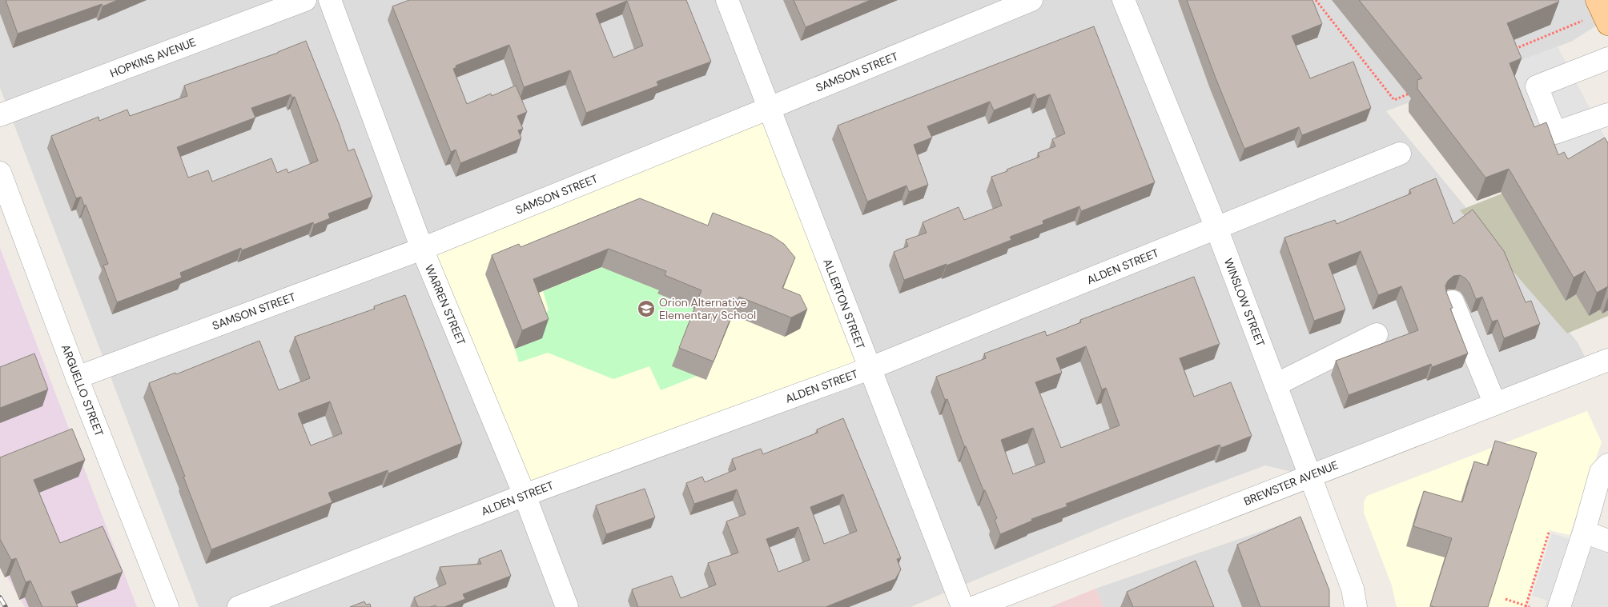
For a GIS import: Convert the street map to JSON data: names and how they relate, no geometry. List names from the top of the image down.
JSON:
{
  "streets": {
    "street": [
      "HOPKINS AVENUE",
      "SAMSON STREET",
      "ALDEN STREET",
      "WINSLOW STREET",
      "ALLERTON STREET",
      "WARREN STREET",
      "ARGUELLO STREET",
      "BREWSTER AVENUE"
    ]
  },
  "crossings": [
    ["SAMSON STREET", "ALLERTON STREET"],
    ["SAMSON STREET", "WARREN STREET"],
    ["SAMSON STREET", "ARGUELLO STREET"],
    ["ALDEN STREET", "WINSLOW STREET"],
    ["ALDEN STREET", "ALLERTON STREET"],
    ["ALDEN STREET", "WARREN STREET"],
    ["WINSLOW STREET", "BREWSTER AVENUE"]
  ],
  "places": {
    "school or university": ["Orion Alternative Elementary School"]
  }
}
